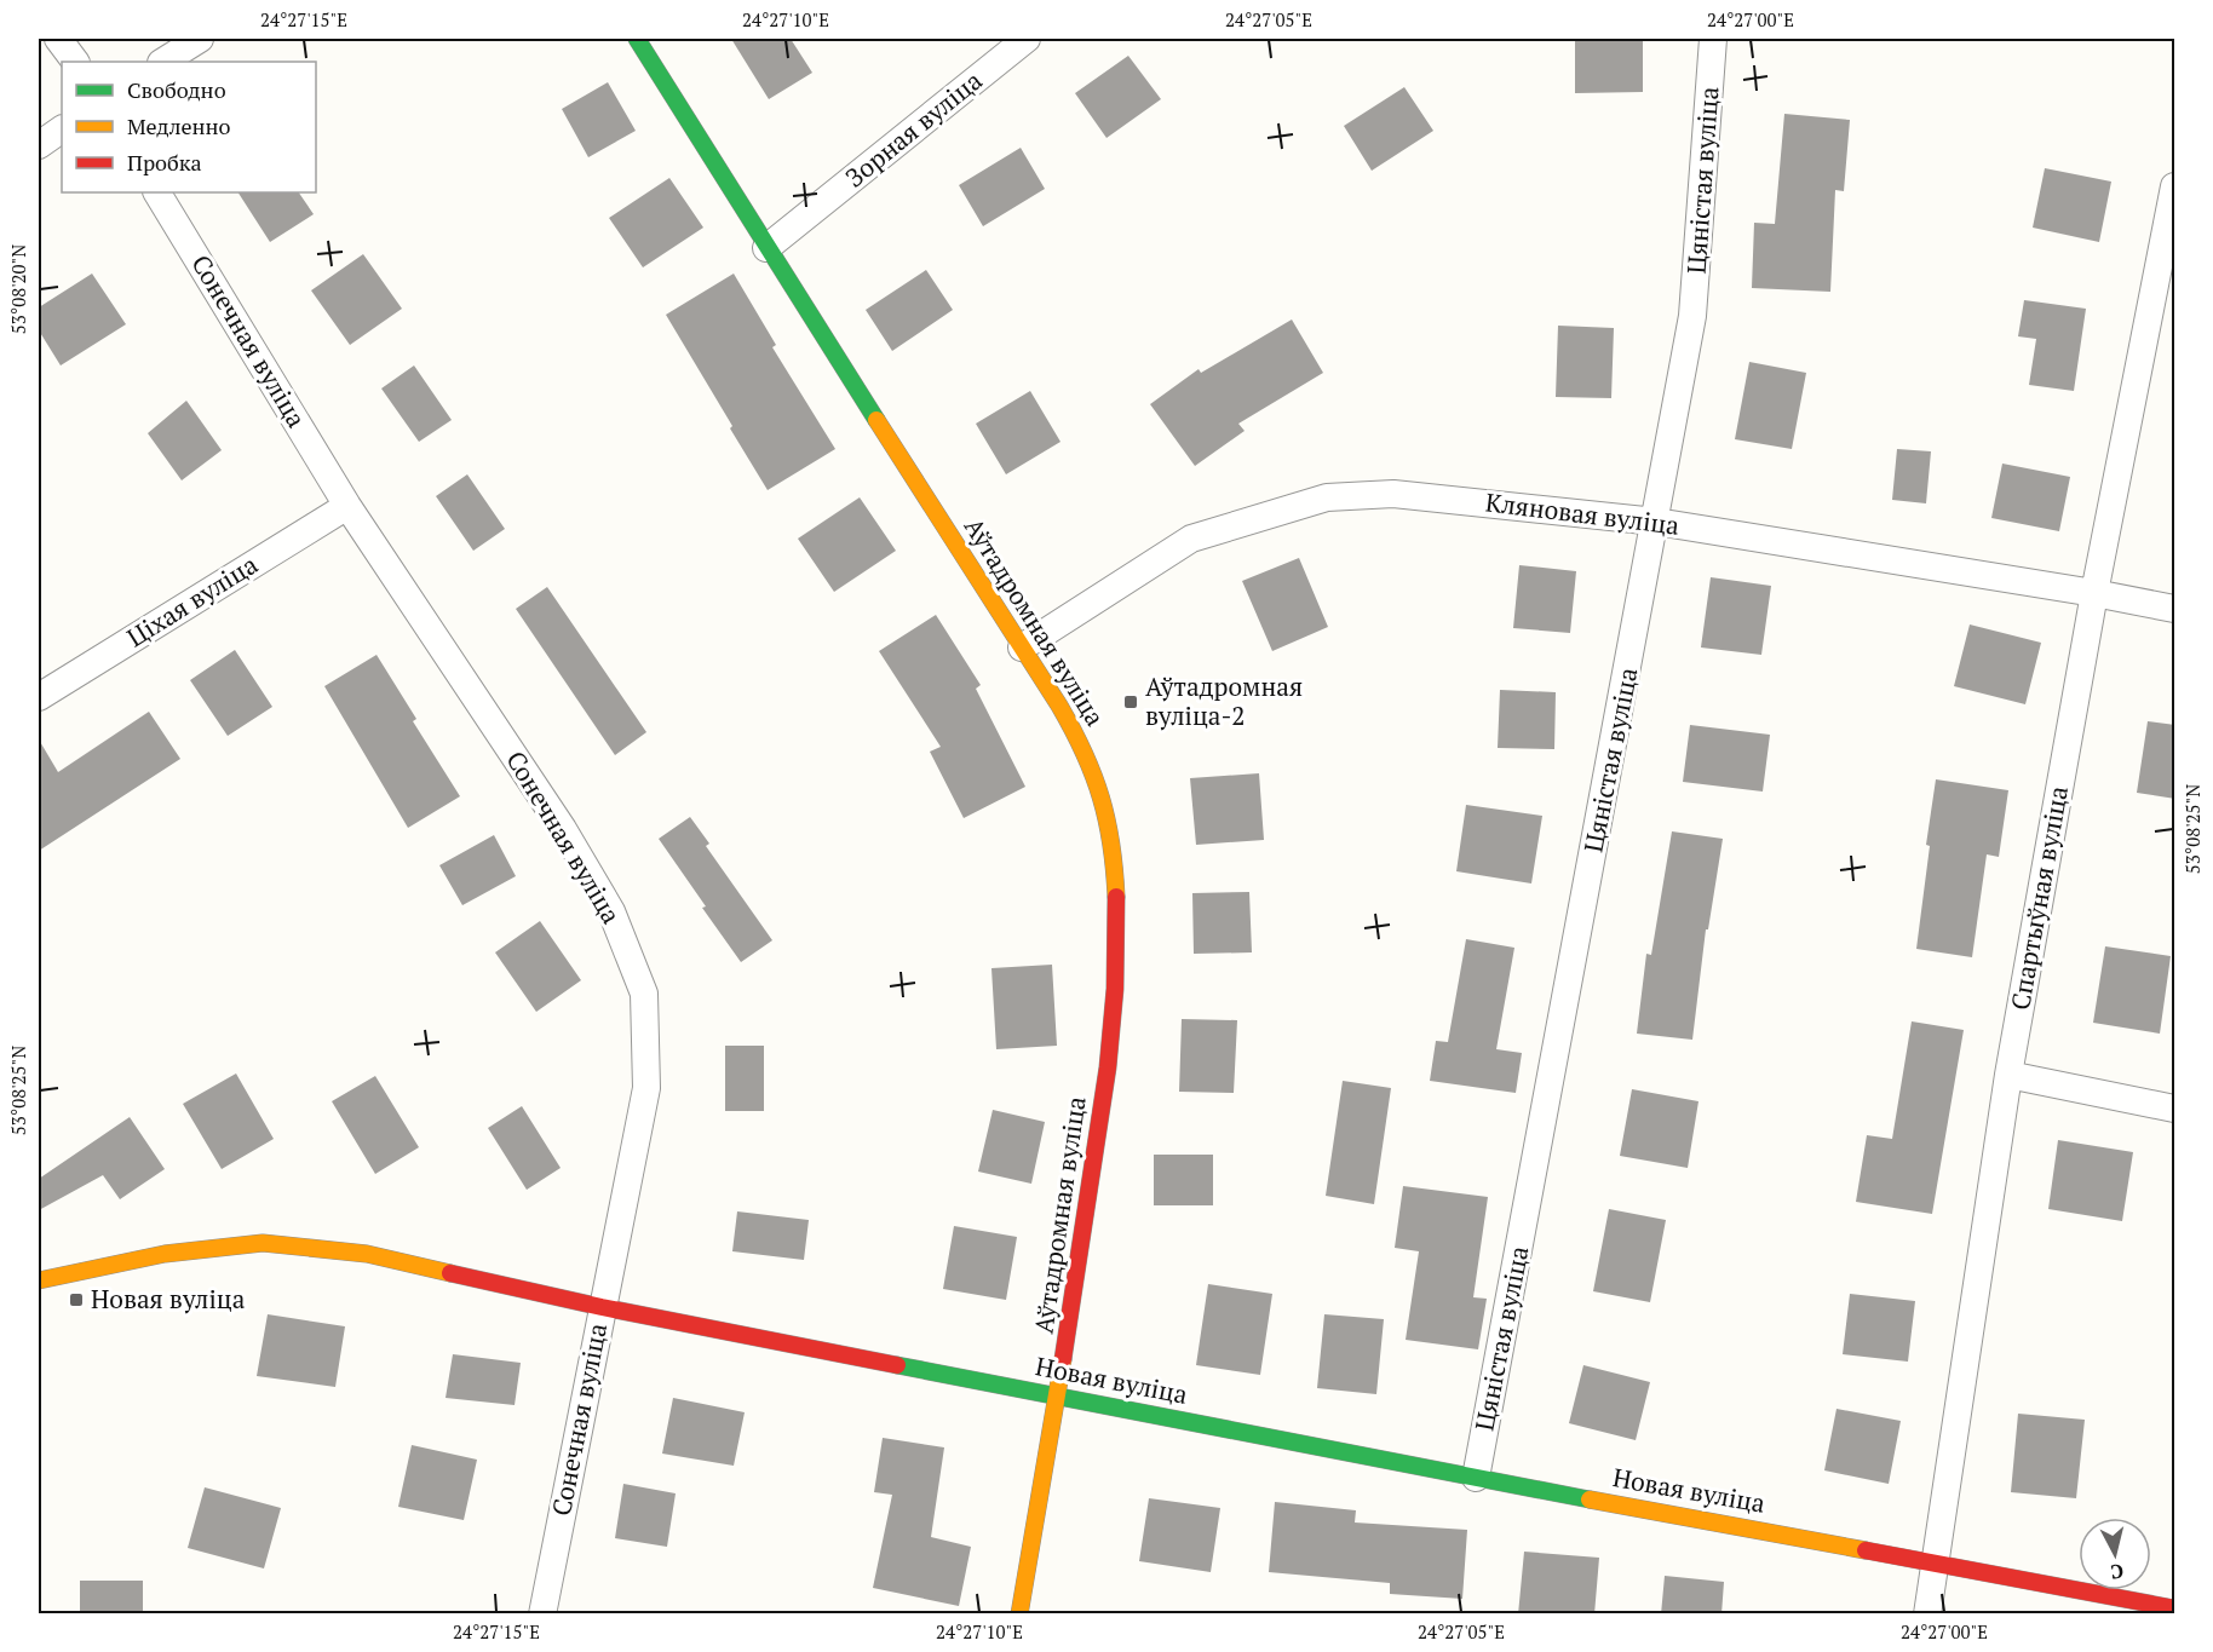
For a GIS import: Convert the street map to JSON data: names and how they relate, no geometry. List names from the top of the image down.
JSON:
{
  "streets": {
    "street": [
      "Зорная вуліца",
      "Цяністая вуліца",
      "Сонечная вуліца",
      "Кляновая вуліца",
      "Ціхая вуліца",
      "Аўтадромная вуліца",
      "Спартыўная вуліца",
      "Новая вуліца"
    ]
  },
  "crossings": [
    ["Зорная вуліца", "Аўтадромная вуліца"],
    ["Цяністая вуліца", "Кляновая вуліца"],
    ["Цяністая вуліца", "Новая вуліца"],
    ["Сонечная вуліца", "Ціхая вуліца"],
    ["Сонечная вуліца", "Новая вуліца"],
    ["Кляновая вуліца", "Аўтадромная вуліца"],
    ["Кляновая вуліца", "Спартыўная вуліца"],
    ["Аўтадромная вуліца", "Новая вуліца"],
    ["Спартыўная вуліца", "Новая вуліца"]
  ],
  "places": {
    "transit": ["Аўтадромная вуліца-2", "Новая вуліца"]
  },
  "legend": ["Свободно", "Медленно", "Пробка"],
  "north": "bottom",
  "coordinates": [
    "24°27'15\"E",
    "24°27'10\"E",
    "24°27'05\"E",
    "24°27'00\"E",
    "53°08'20\"N",
    "53°08'25\"N"
  ]
}
